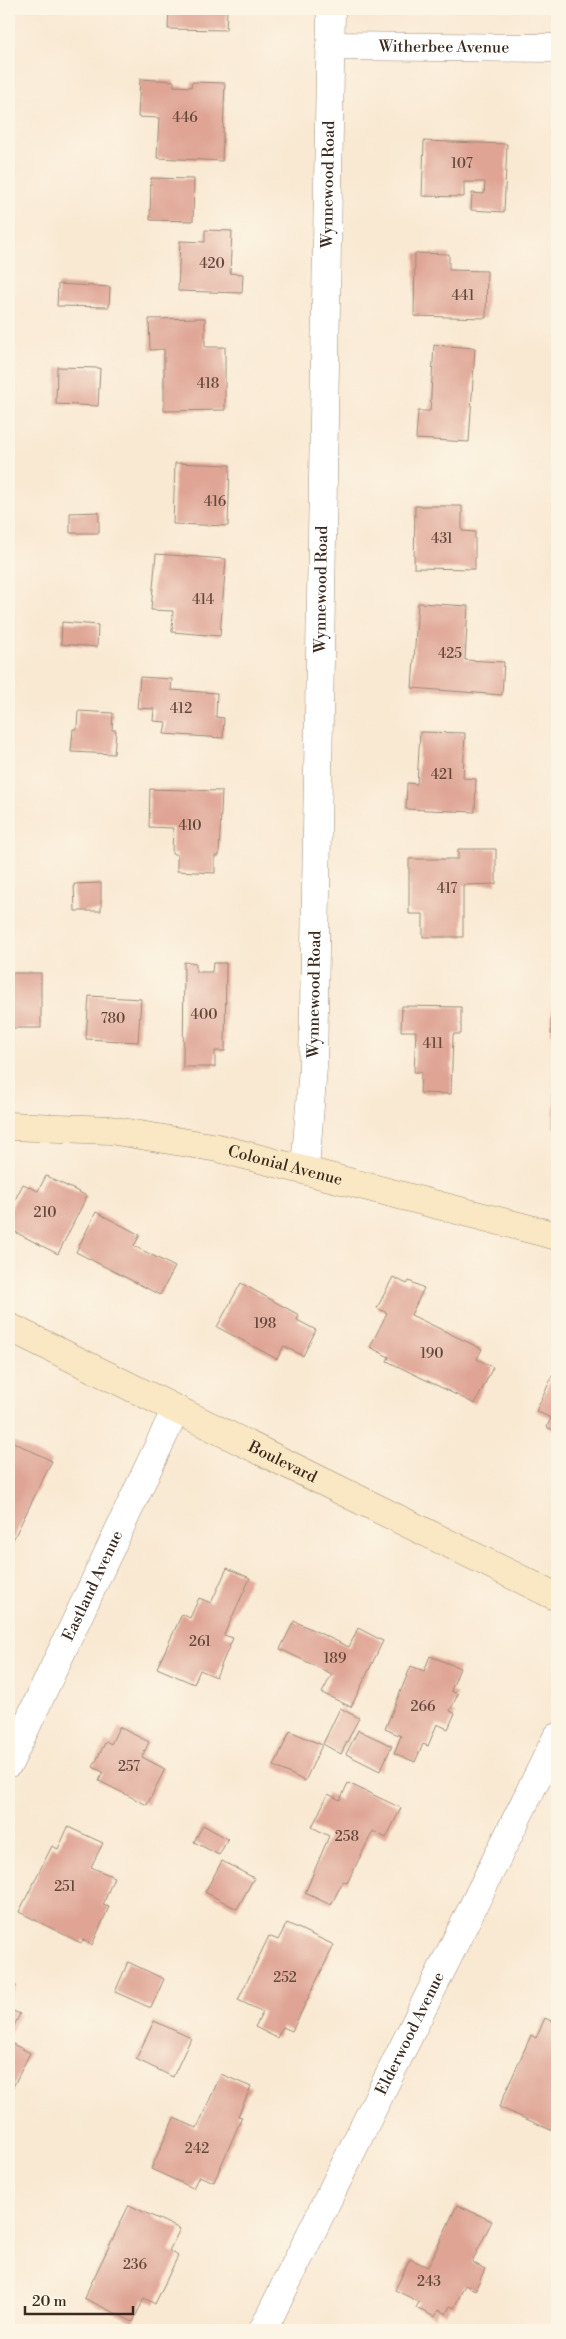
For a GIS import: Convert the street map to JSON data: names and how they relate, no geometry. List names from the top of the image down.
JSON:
{
  "streets": {
    "street": [
      "Witherbee Avenue",
      "Wynnewood Road",
      "Colonial Avenue",
      "Boulevard",
      "Eastland Avenue",
      "Elderwood Avenue"
    ]
  },
  "crossings": [
    ["Witherbee Avenue", "Wynnewood Road"],
    ["Wynnewood Road", "Colonial Avenue"],
    ["Boulevard", "Eastland Avenue"]
  ],
  "house_numbers": [
    "446",
    "107",
    "420",
    "441",
    "418",
    "416",
    "431",
    "414",
    "425",
    "412",
    "421",
    "410",
    "417",
    "400",
    "780",
    "411",
    "210",
    "198",
    "190",
    "261",
    "189",
    "266",
    "257",
    "258",
    "251",
    "252",
    "242",
    "236",
    "243"
  ],
  "scale_bar": "20 m"
}
